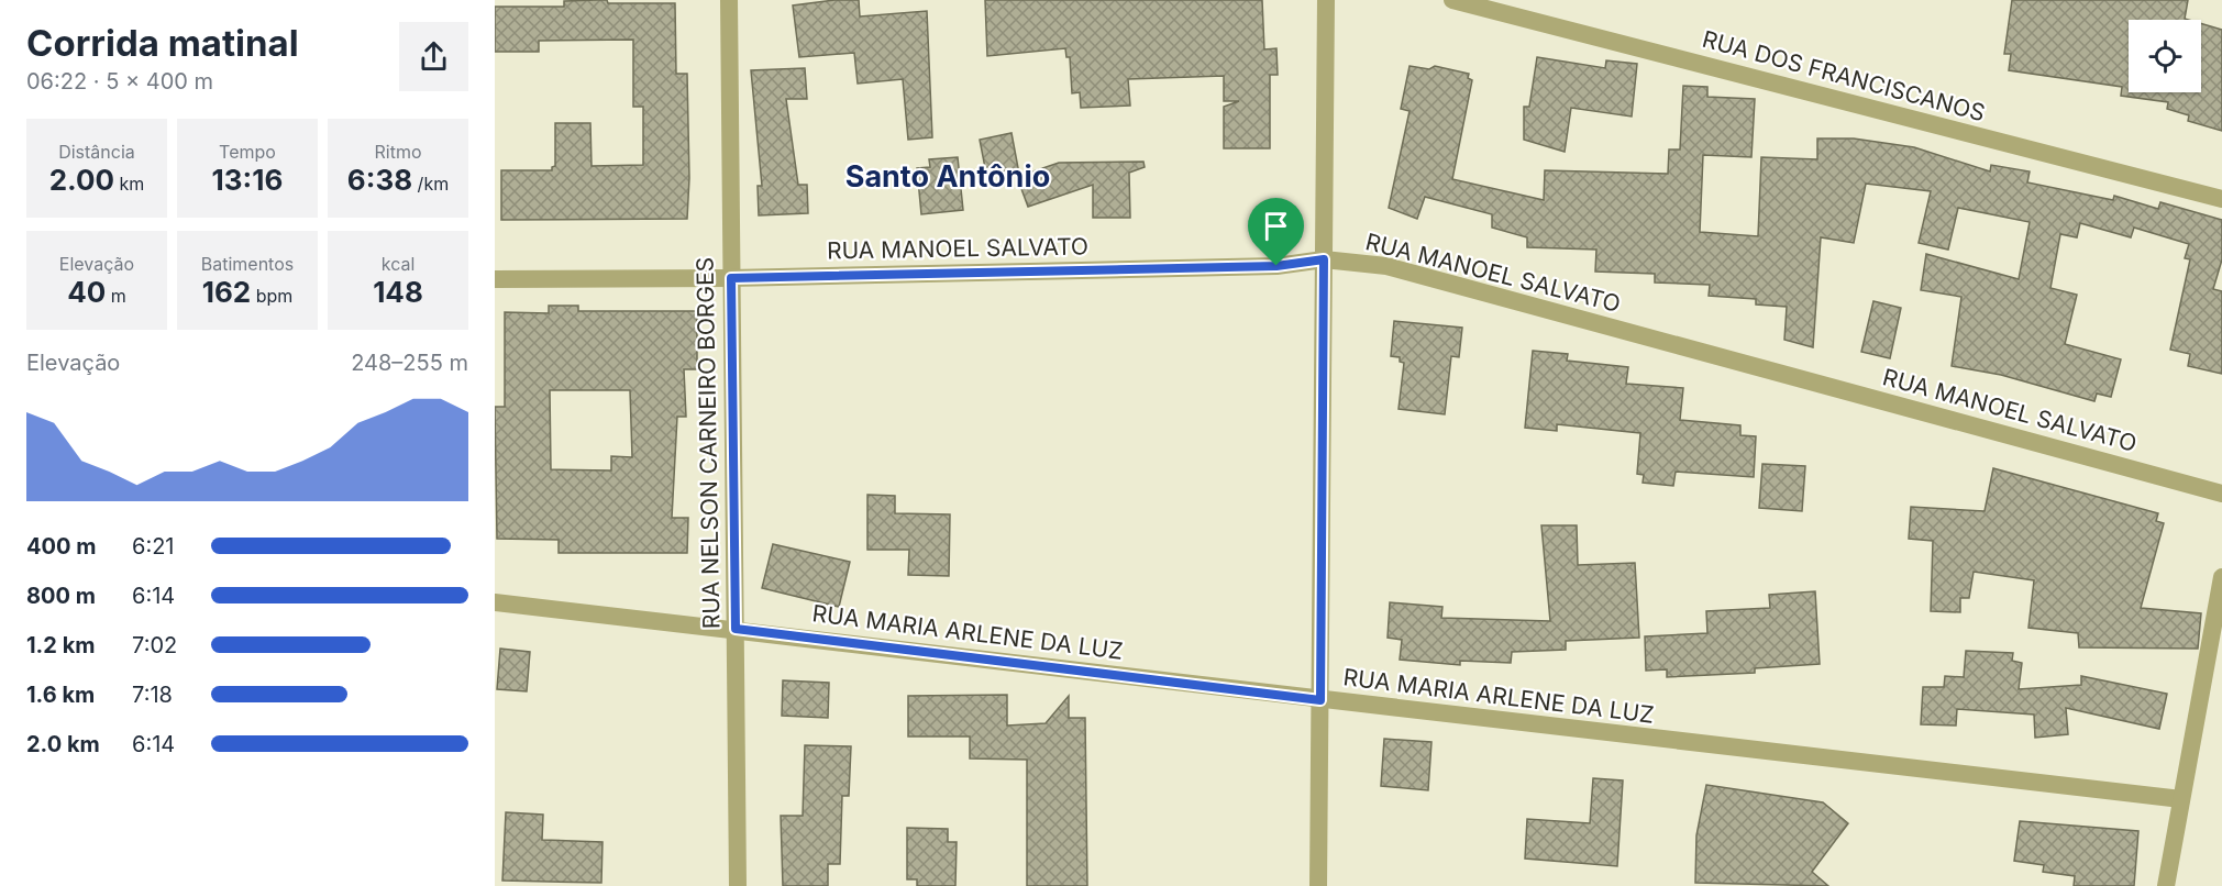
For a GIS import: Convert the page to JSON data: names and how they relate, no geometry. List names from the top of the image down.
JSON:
{
  "streets": {
    "street": [
      "RUA DOS FRANCISCANOS",
      "RUA MANOEL SALVATO",
      "RUA NELSON CARNEIRO BORGES",
      "RUA MARIA ARLENE DA LUZ"
    ]
  },
  "crossings": [
    ["RUA MANOEL SALVATO", "RUA NELSON CARNEIRO BORGES"],
    ["RUA NELSON CARNEIRO BORGES", "RUA MARIA ARLENE DA LUZ"]
  ],
  "districts": ["Santo Antônio"],
  "page": {
    "heading": ["Corrida matinal", "06:22 · 5 × 400 m"],
    "stats": [
      ["Distância", "2.00 km"],
      ["Tempo", "13:16"],
      ["Ritmo", "6:38 /km"],
      ["Elevação", "40 m"],
      ["Batimentos", "162 bpm"],
      ["kcal", "148"]
    ],
    "chart": ["Elevação", "248–255 m"],
    "list": [
      {
        "name": "400 m",
        "note": "6:21"
      },
      {
        "name": "800 m",
        "note": "6:14"
      },
      {
        "name": "1.2 km",
        "note": "7:02"
      },
      {
        "name": "1.6 km",
        "note": "7:18"
      },
      {
        "name": "2.0 km",
        "note": "6:14"
      }
    ]
  }
}
